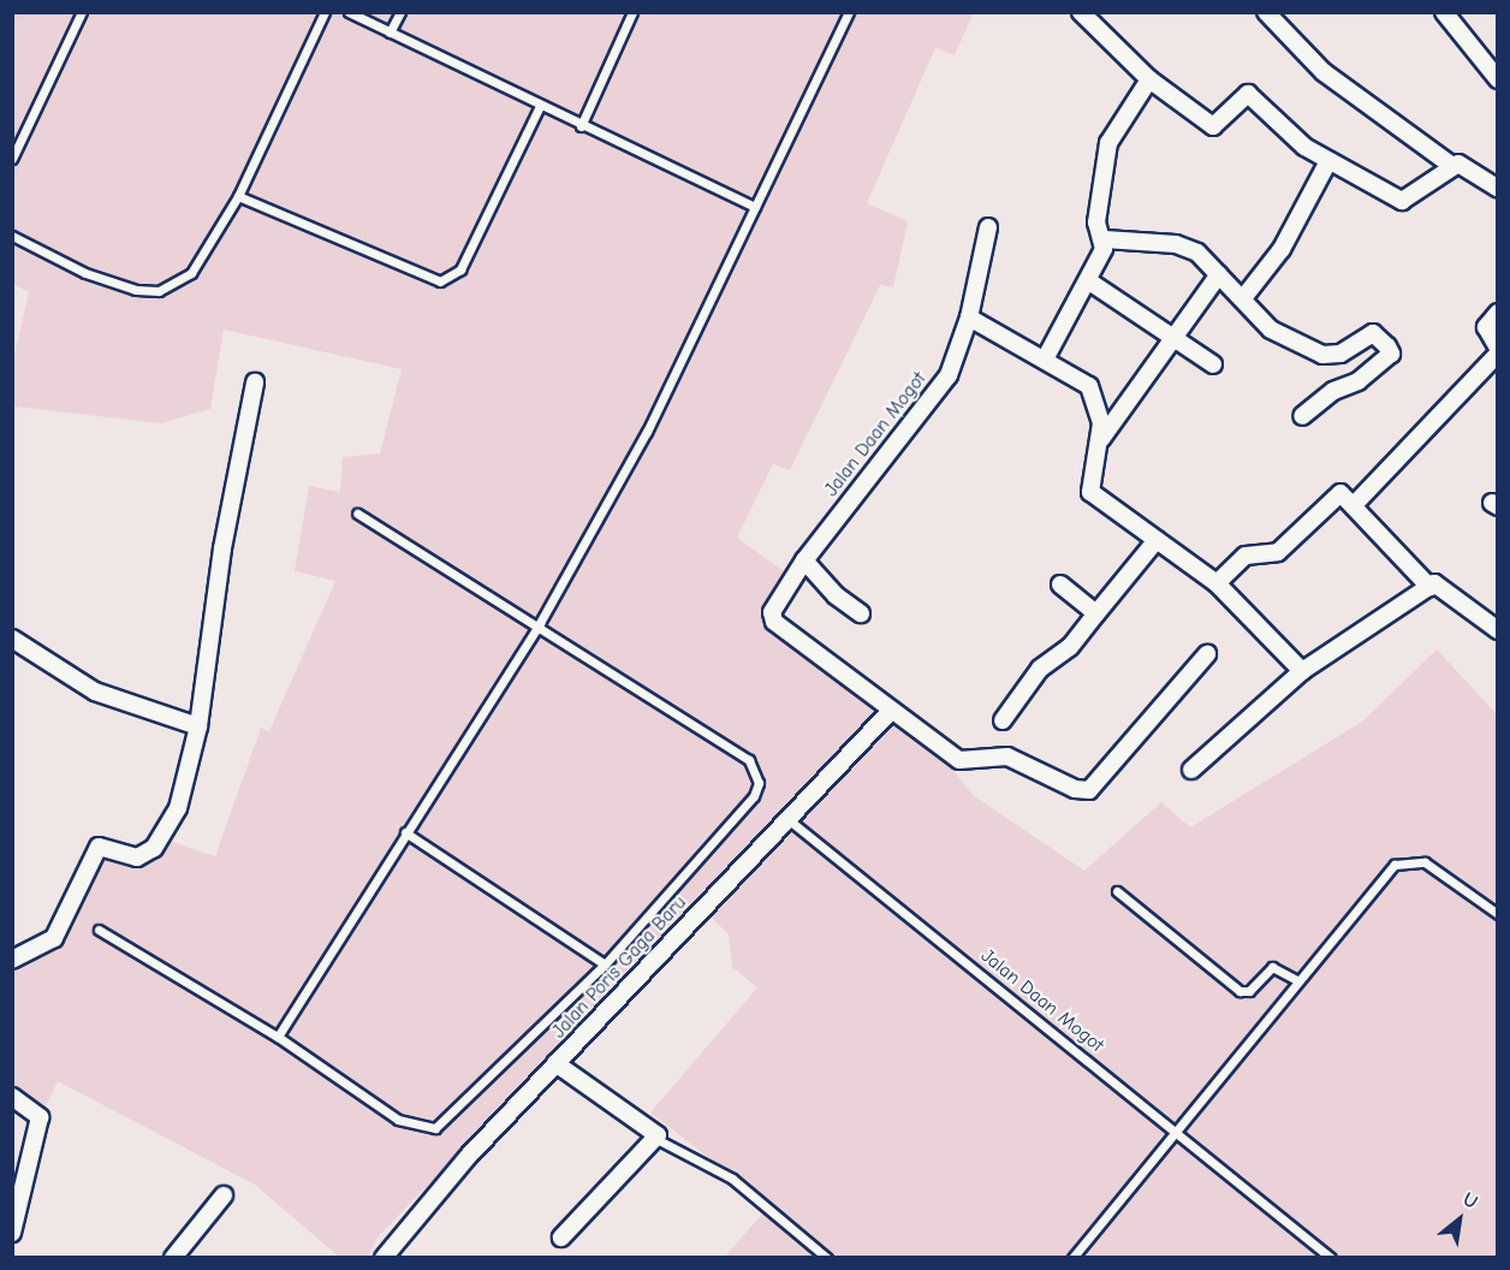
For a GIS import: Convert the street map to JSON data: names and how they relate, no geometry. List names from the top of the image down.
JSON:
{
  "streets": {
    "street": ["Jalan Daan Mogot", "Jalan Poris Gaga Baru"]
  },
  "crossings": [
    ["Jalan Daan Mogot", "Jalan Poris Gaga Baru"]
  ],
  "north": "top right"
}
